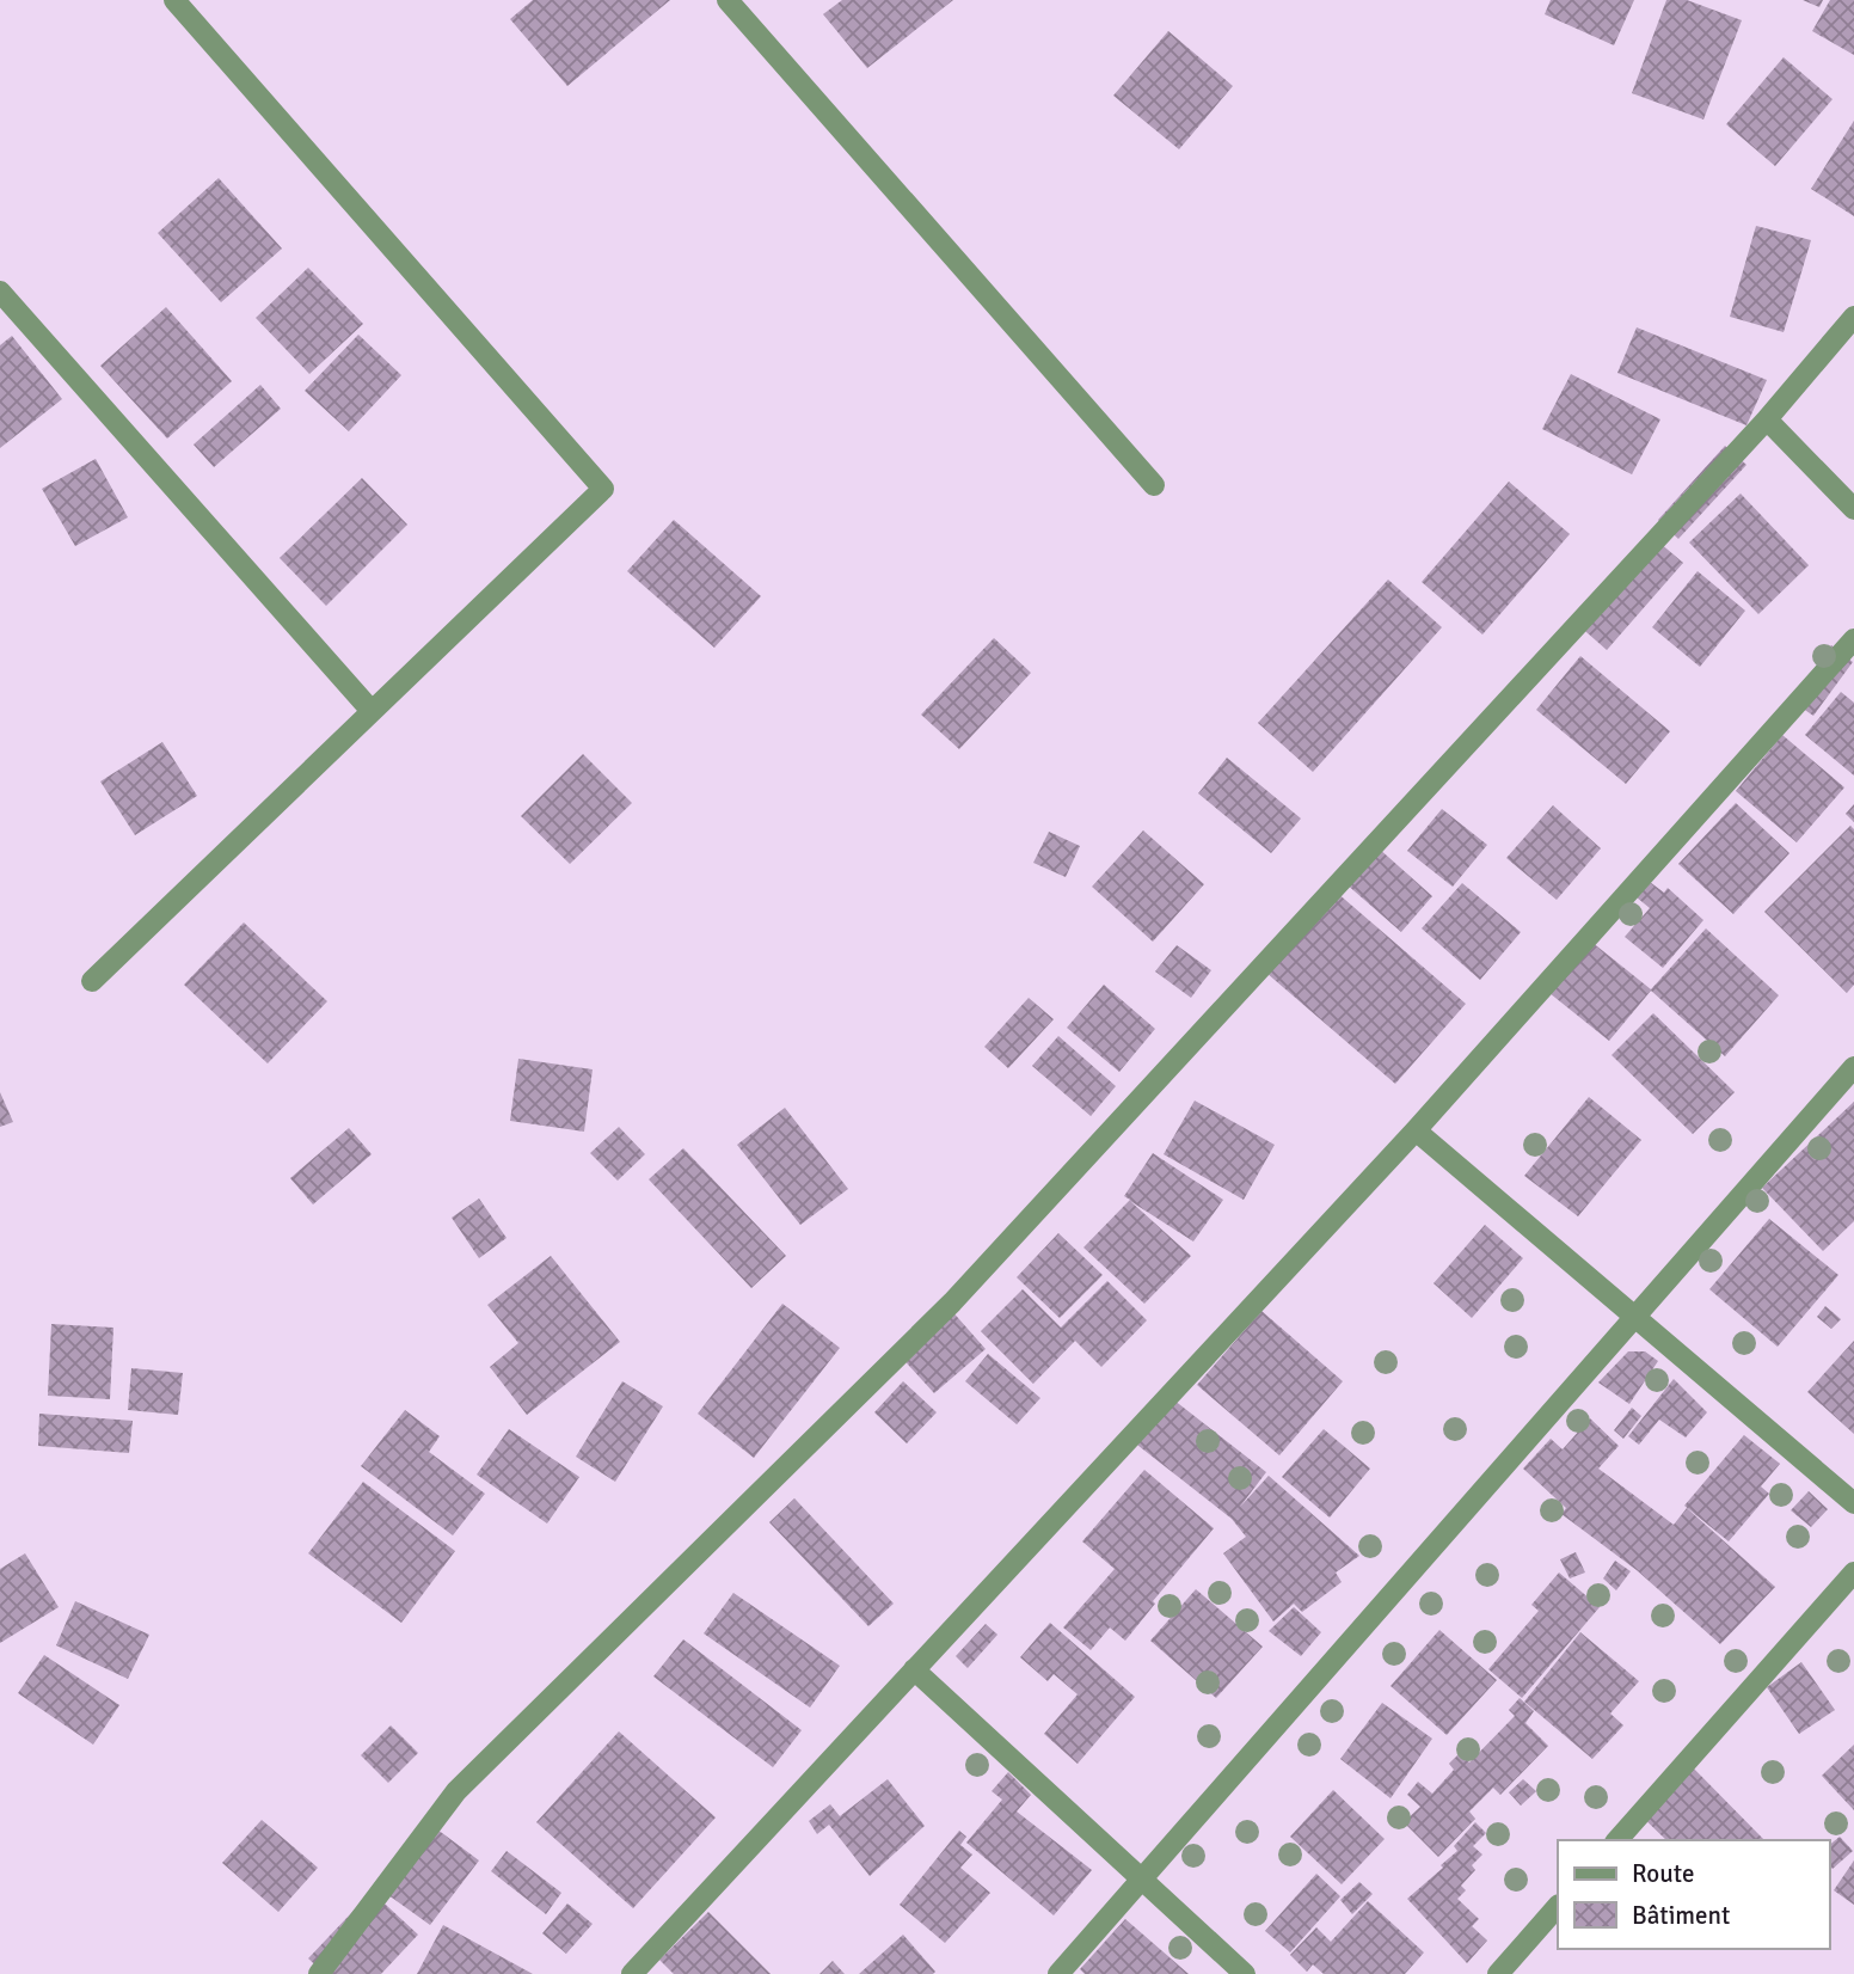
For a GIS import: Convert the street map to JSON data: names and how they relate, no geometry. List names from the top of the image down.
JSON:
{
  "legend": ["Route", "Bâtiment"]
}
